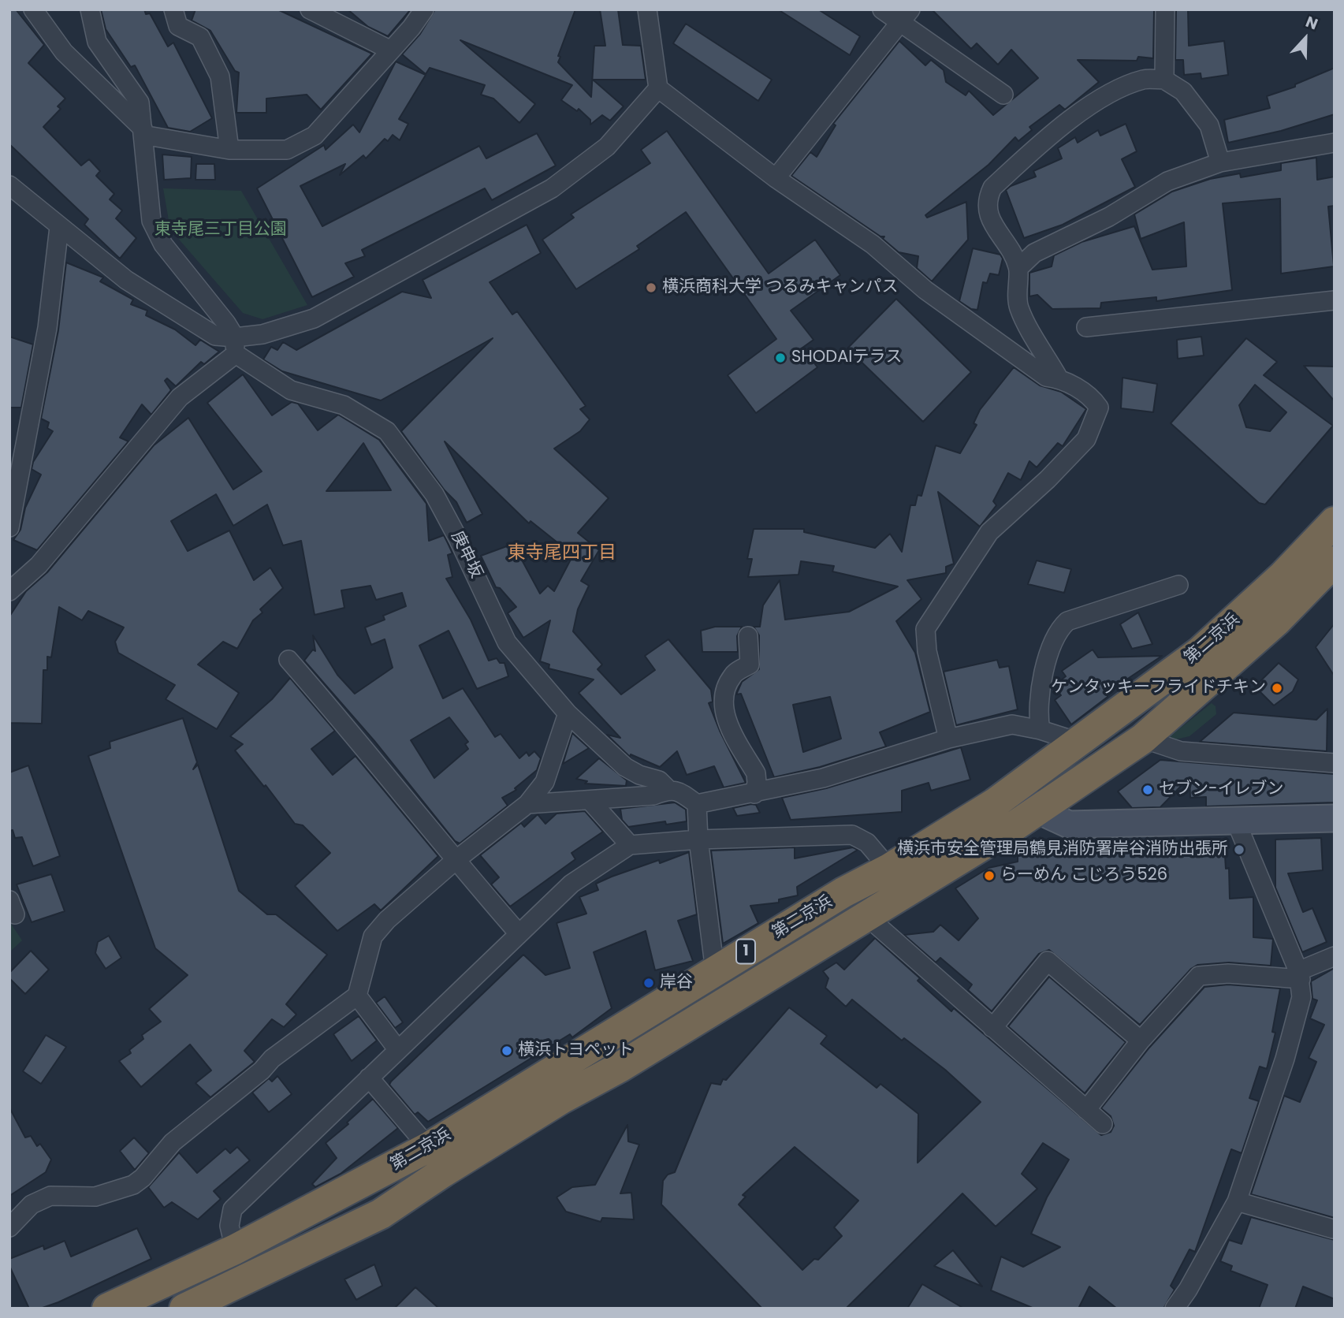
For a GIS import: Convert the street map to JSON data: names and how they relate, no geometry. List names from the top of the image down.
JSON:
{
  "streets": {
    "highway": ["第二京浜", "1"],
    "street": ["庚申坂"]
  },
  "districts": ["東寺尾四丁目"],
  "parks": ["東寺尾三丁目公園"],
  "places": [
    "横浜商科大学 つるみキャンパス",
    "SHODAIテラス",
    "ケンタッキーフライドチキン",
    "セブン-イレブン",
    "横浜市安全管理局鶴見消防署岸谷消防出張所",
    "らーめん こじろう526",
    "岸谷",
    "横浜トヨペット"
  ],
  "north": "top"
}
